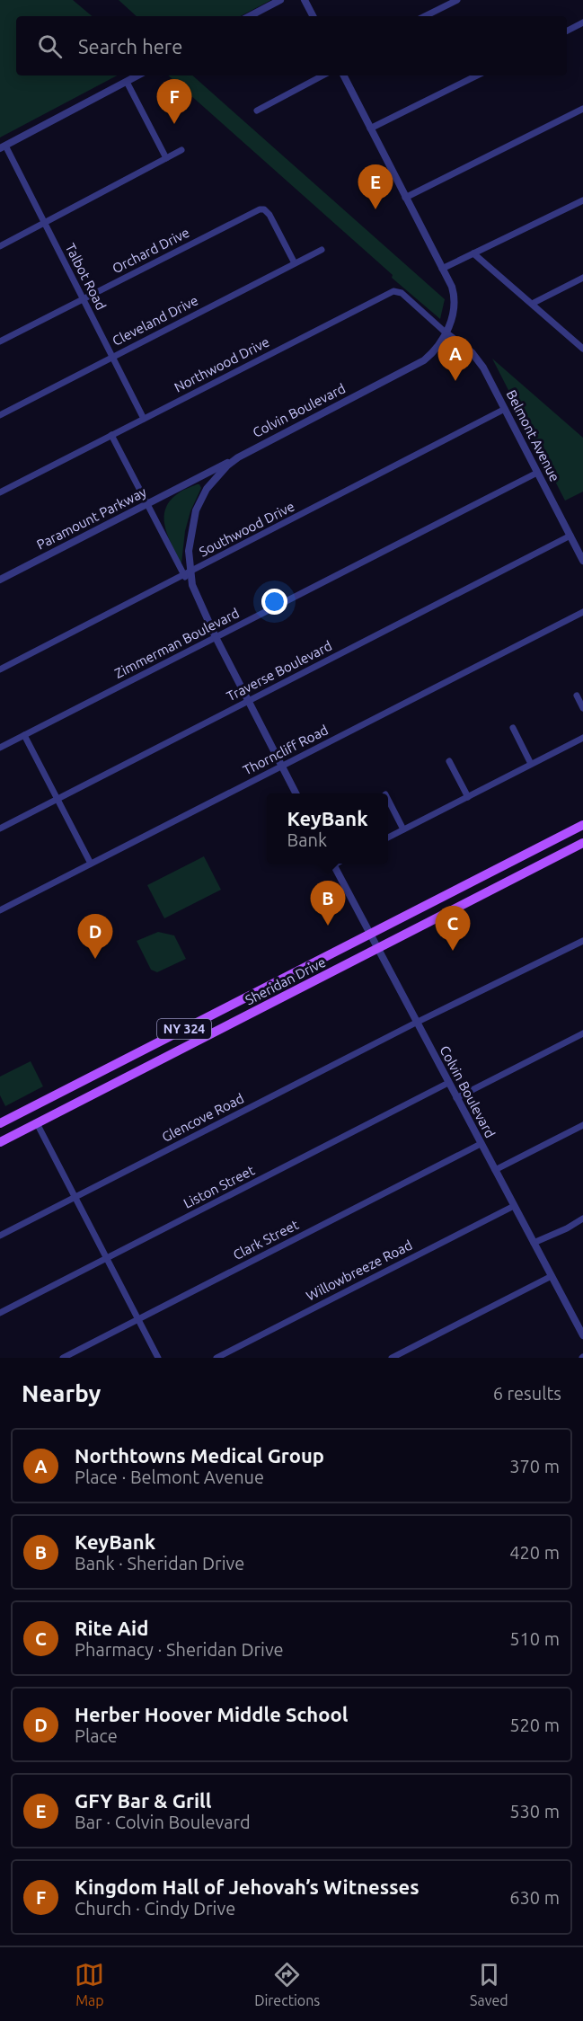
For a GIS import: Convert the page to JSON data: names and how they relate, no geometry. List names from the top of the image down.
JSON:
{
  "streets": {
    "main road": ["Sheridan Drive", "NY 324"],
    "street": [
      "Orchard Drive",
      "Talbot Road",
      "Cleveland Drive",
      "Northwood Drive",
      "Colvin Boulevard",
      "Belmont Avenue",
      "Paramount Parkway",
      "Southwood Drive",
      "Zimmerman Boulevard",
      "Traverse Boulevard",
      "Thorncliff Road",
      "Glencove Road",
      "Liston Street",
      "Clark Street",
      "Willowbreeze Road"
    ]
  },
  "crossings": [
    ["Orchard Drive", "Talbot Road"],
    ["Orchard Drive", "Cleveland Drive"],
    ["Talbot Road", "Cleveland Drive"],
    ["Talbot Road", "Northwood Drive"],
    ["Northwood Drive", "Colvin Boulevard"],
    ["Northwood Drive", "Belmont Avenue"],
    ["Colvin Boulevard", "Belmont Avenue"],
    ["Colvin Boulevard", "Paramount Parkway"],
    ["Colvin Boulevard", "Southwood Drive"],
    ["Colvin Boulevard", "Zimmerman Boulevard"],
    ["Colvin Boulevard", "Traverse Boulevard"],
    ["Colvin Boulevard", "Thorncliff Road"],
    ["Colvin Boulevard", "Sheridan Drive"],
    ["Colvin Boulevard", "Glencove Road"],
    ["Colvin Boulevard", "Liston Street"],
    ["Colvin Boulevard", "Clark Street"],
    ["Colvin Boulevard", "Willowbreeze Road"],
    ["Belmont Avenue", "Southwood Drive"],
    ["Belmont Avenue", "Zimmerman Boulevard"],
    ["Belmont Avenue", "Traverse Boulevard"]
  ],
  "page": {
    "search": "Search here",
    "pins": [
      "F",
      "E",
      "A",
      "B",
      "C",
      "D"
    ],
    "popup": ["KeyBank", "Bank"],
    "heading": ["Nearby", "6 results"],
    "list": [
      {
        "mark": "A",
        "name": "Northtowns Medical Group",
        "note": "Place · Belmont Avenue",
        "value": "370 m"
      },
      {
        "mark": "B",
        "name": "KeyBank",
        "note": "Bank · Sheridan Drive",
        "value": "420 m"
      },
      {
        "mark": "C",
        "name": "Rite Aid",
        "note": "Pharmacy · Sheridan Drive",
        "value": "510 m"
      },
      {
        "mark": "D",
        "name": "Herber Hoover Middle School",
        "note": "Place",
        "value": "520 m"
      },
      {
        "mark": "E",
        "name": "GFY Bar & Grill",
        "note": "Bar · Colvin Boulevard",
        "value": "530 m"
      },
      {
        "mark": "F",
        "name": "Kingdom Hall of Jehovah’s Witnesses",
        "note": "Church · Cindy Drive",
        "value": "630 m"
      }
    ],
    "nav": ["Map", "Directions", "Saved"]
  }
}
